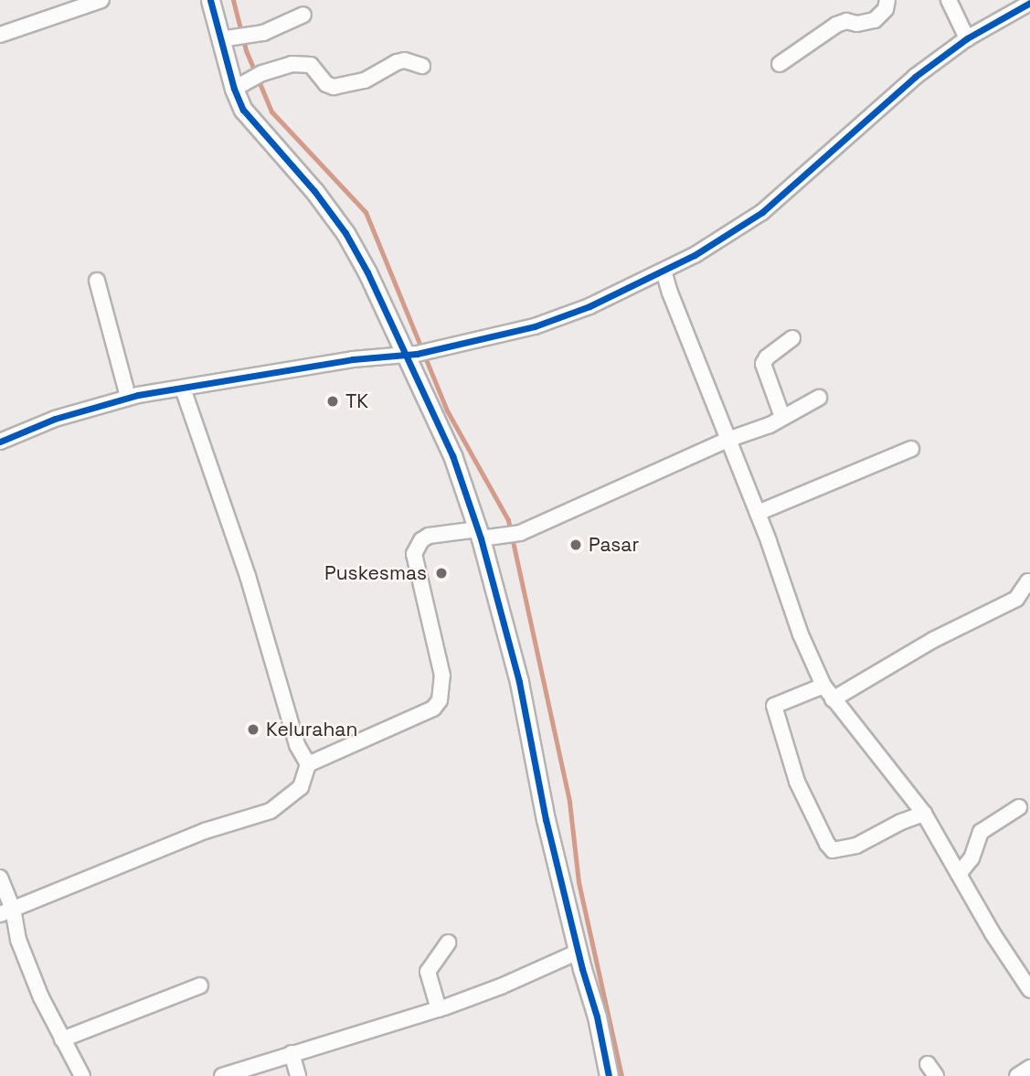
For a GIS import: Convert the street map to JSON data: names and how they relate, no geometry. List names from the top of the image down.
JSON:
{
  "places": [
    "TK",
    "Pasar",
    "Puskesmas",
    "Kelurahan"
  ]
}
